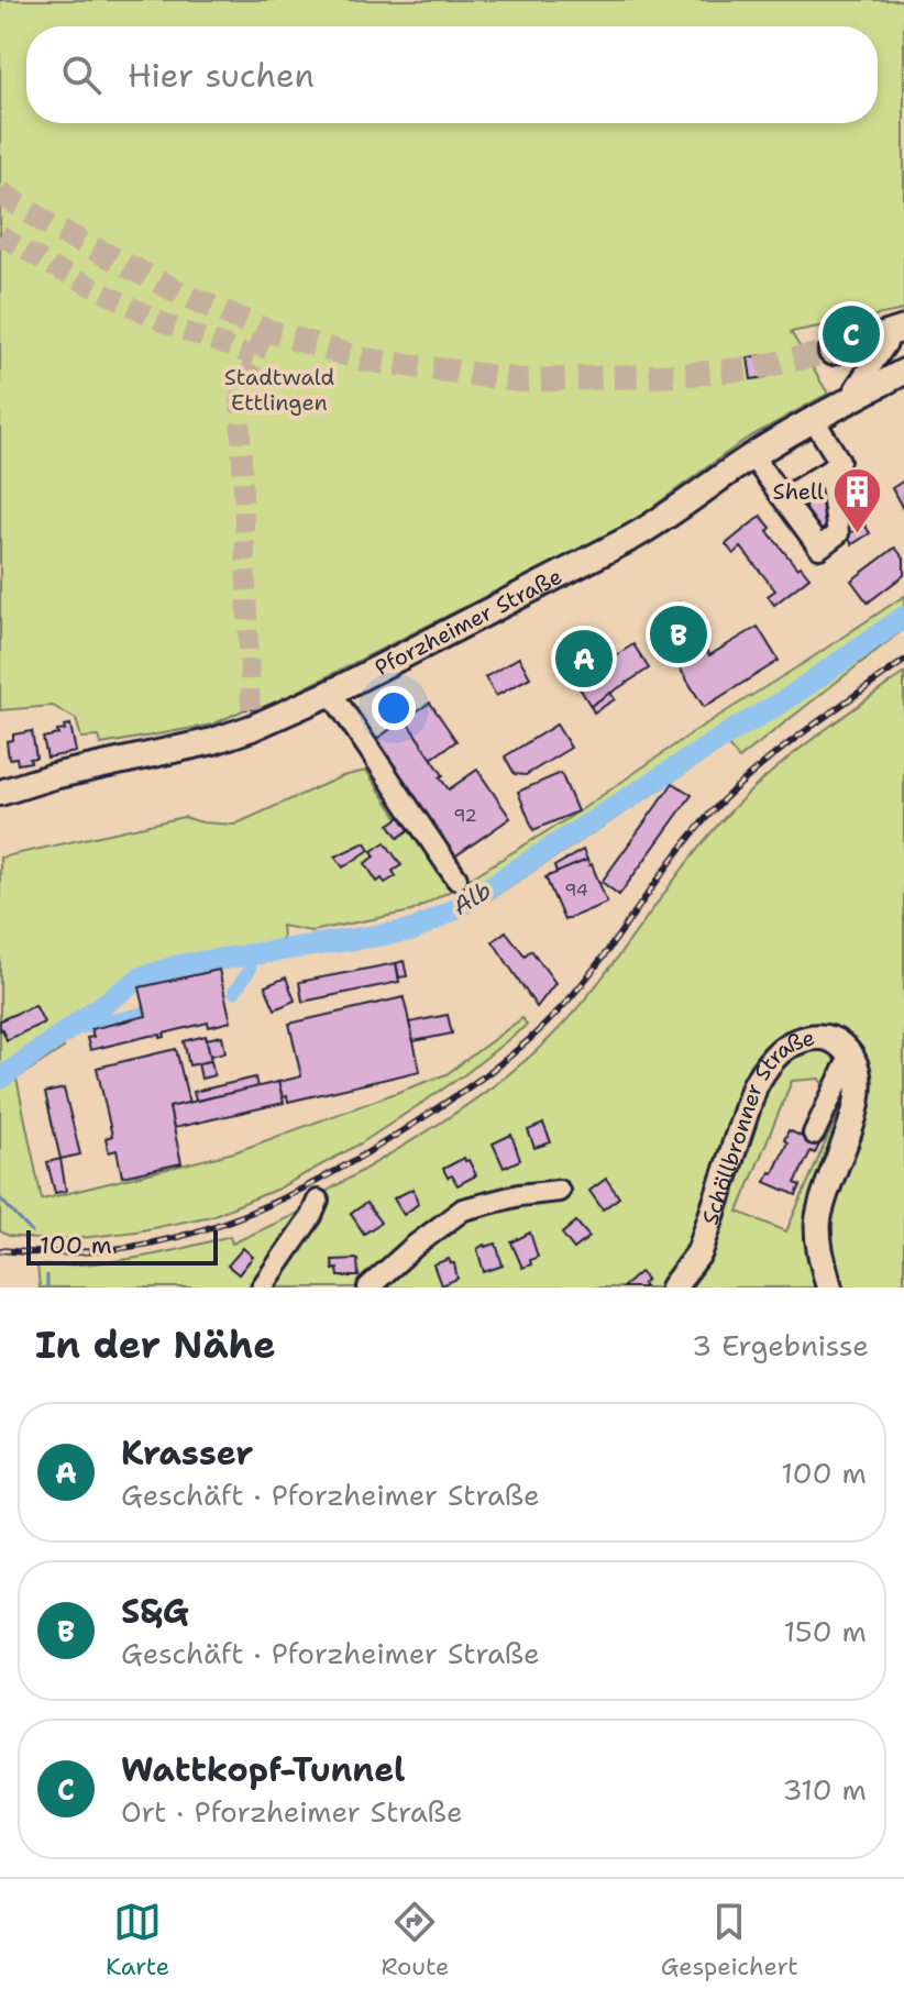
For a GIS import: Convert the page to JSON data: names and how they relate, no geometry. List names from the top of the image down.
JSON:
{
  "streets": {
    "main road": ["Pforzheimer Straße", "Schöllbronner Straße"]
  },
  "water": ["Alb"],
  "parks": ["Stadtwald Ettlingen"],
  "places": {
    "building": ["Shell"]
  },
  "house_numbers": ["92", "94"],
  "scale_bar": "100 m",
  "page": {
    "search": "Hier suchen",
    "pins": ["C", "B", "A"],
    "scale": "100 m",
    "heading": ["In der Nähe", "3 Ergebnisse"],
    "list": [
      {
        "mark": "A",
        "name": "Krasser",
        "note": "Geschäft · Pforzheimer Straße",
        "value": "100 m"
      },
      {
        "mark": "B",
        "name": "S&G",
        "note": "Geschäft · Pforzheimer Straße",
        "value": "150 m"
      },
      {
        "mark": "C",
        "name": "Wattkopf-Tunnel",
        "note": "Ort · Pforzheimer Straße",
        "value": "310 m"
      }
    ],
    "nav": ["Karte", "Route", "Gespeichert"]
  }
}
